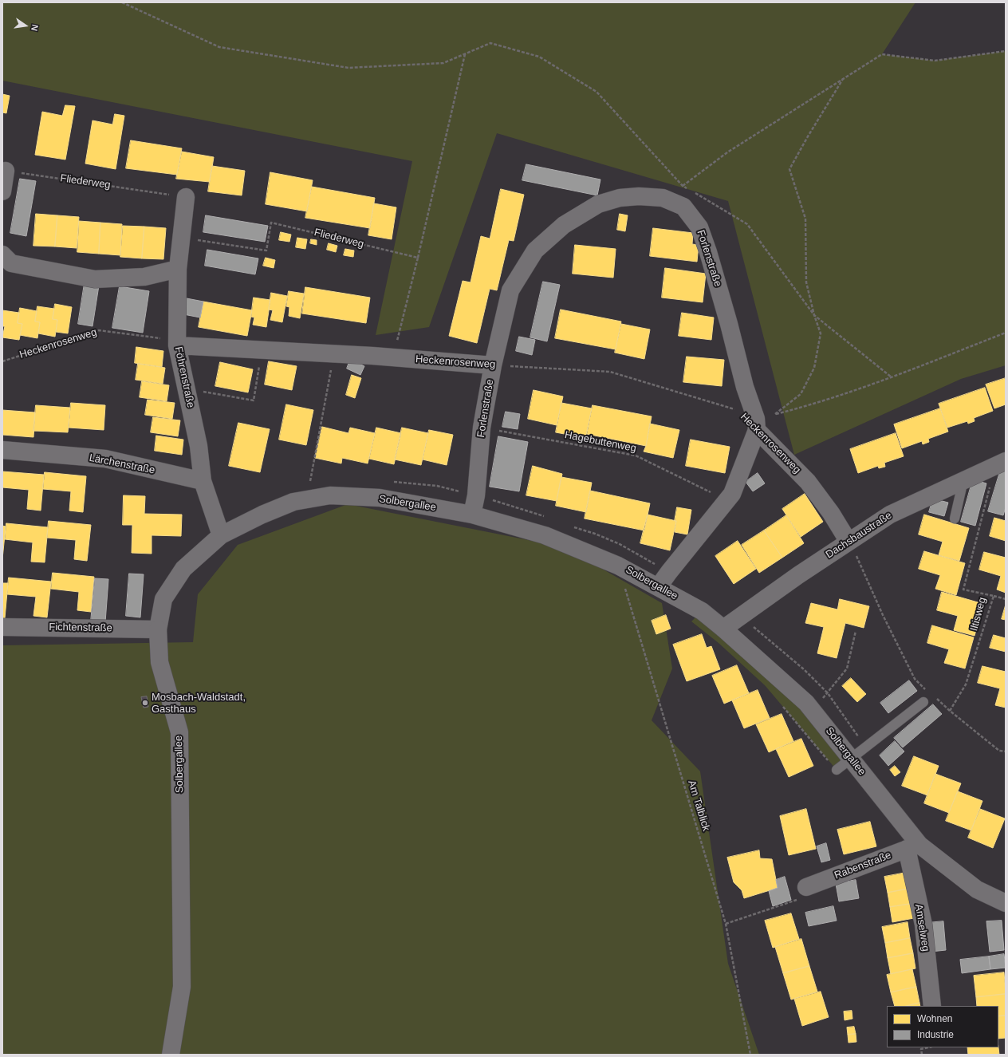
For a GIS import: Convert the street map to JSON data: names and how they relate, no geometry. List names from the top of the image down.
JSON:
{
  "streets": {
    "street": [
      "Forlenstraße",
      "Heckenrosenweg",
      "Föhrenstraße",
      "Lärchenstraße",
      "Solbergallee",
      "Dachsbaustraße",
      "Fichtenstraße",
      "Rabenstraße",
      "Amselweg"
    ],
    "path": [
      "Fliederweg",
      "Hagebuttenweg",
      "Iltisweg",
      "Am Talblick"
    ]
  },
  "crossings": [
    ["Fliederweg", "Föhrenstraße"],
    ["Forlenstraße", "Heckenrosenweg"],
    ["Forlenstraße", "Hagebuttenweg"],
    ["Forlenstraße", "Solbergallee"],
    ["Heckenrosenweg", "Föhrenstraße"],
    ["Heckenrosenweg", "Dachsbaustraße"],
    ["Föhrenstraße", "Lärchenstraße"],
    ["Föhrenstraße", "Solbergallee"],
    ["Solbergallee", "Dachsbaustraße"],
    ["Solbergallee", "Fichtenstraße"],
    ["Solbergallee", "Am Talblick"],
    ["Solbergallee", "Rabenstraße"],
    ["Solbergallee", "Amselweg"],
    ["Dachsbaustraße", "Iltisweg"],
    ["Rabenstraße", "Amselweg"]
  ],
  "places": ["Mosbach-Waldstadt, Gasthaus"],
  "legend": ["Wohnen", "Industrie"],
  "north": "right"
}
